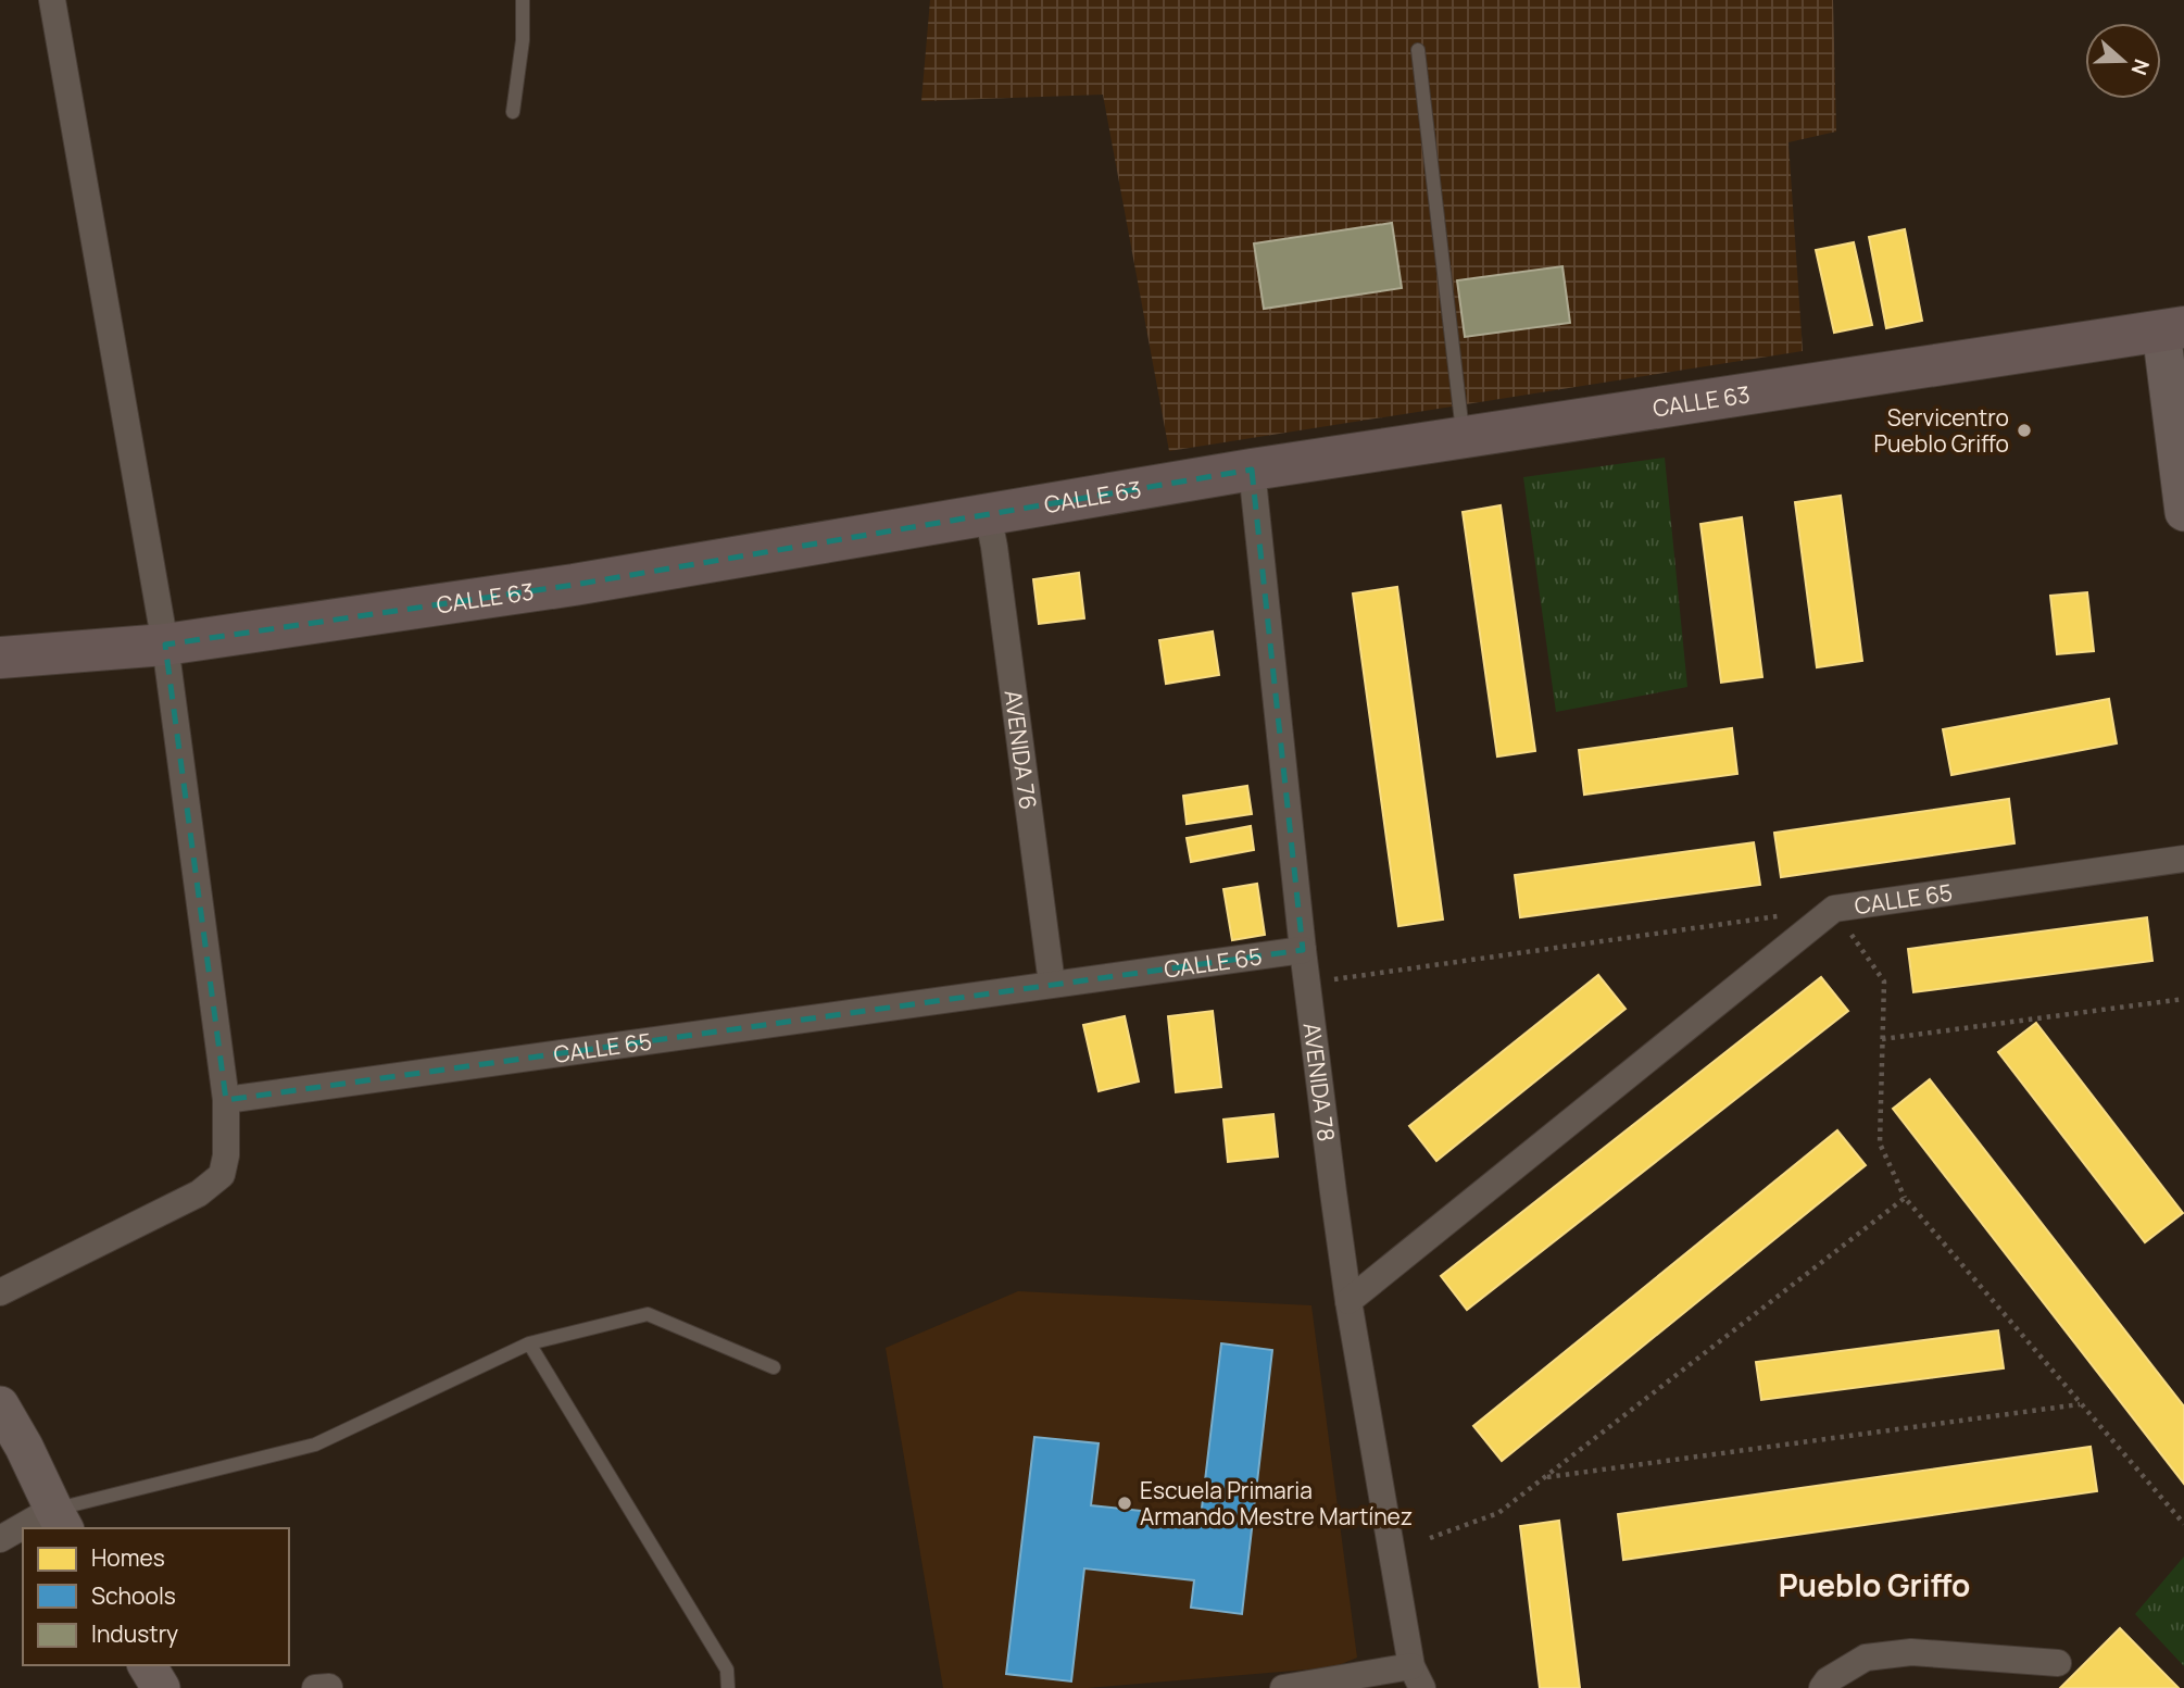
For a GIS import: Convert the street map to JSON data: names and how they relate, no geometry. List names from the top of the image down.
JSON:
{
  "streets": {
    "main road": ["CALLE 63"],
    "street": ["AVENIDA 76", "CALLE 65", "AVENIDA 78"]
  },
  "crossings": [
    ["CALLE 63", "AVENIDA 76"],
    ["CALLE 63", "AVENIDA 78"],
    ["AVENIDA 76", "CALLE 65"],
    ["CALLE 65", "AVENIDA 78"]
  ],
  "districts": ["Pueblo Griffo"],
  "places": ["Servicentro Pueblo Griffo", "Escuela Primaria Armando Mestre Martínez"],
  "legend": ["Homes", "Schools", "Industry"],
  "north": "right"
}
